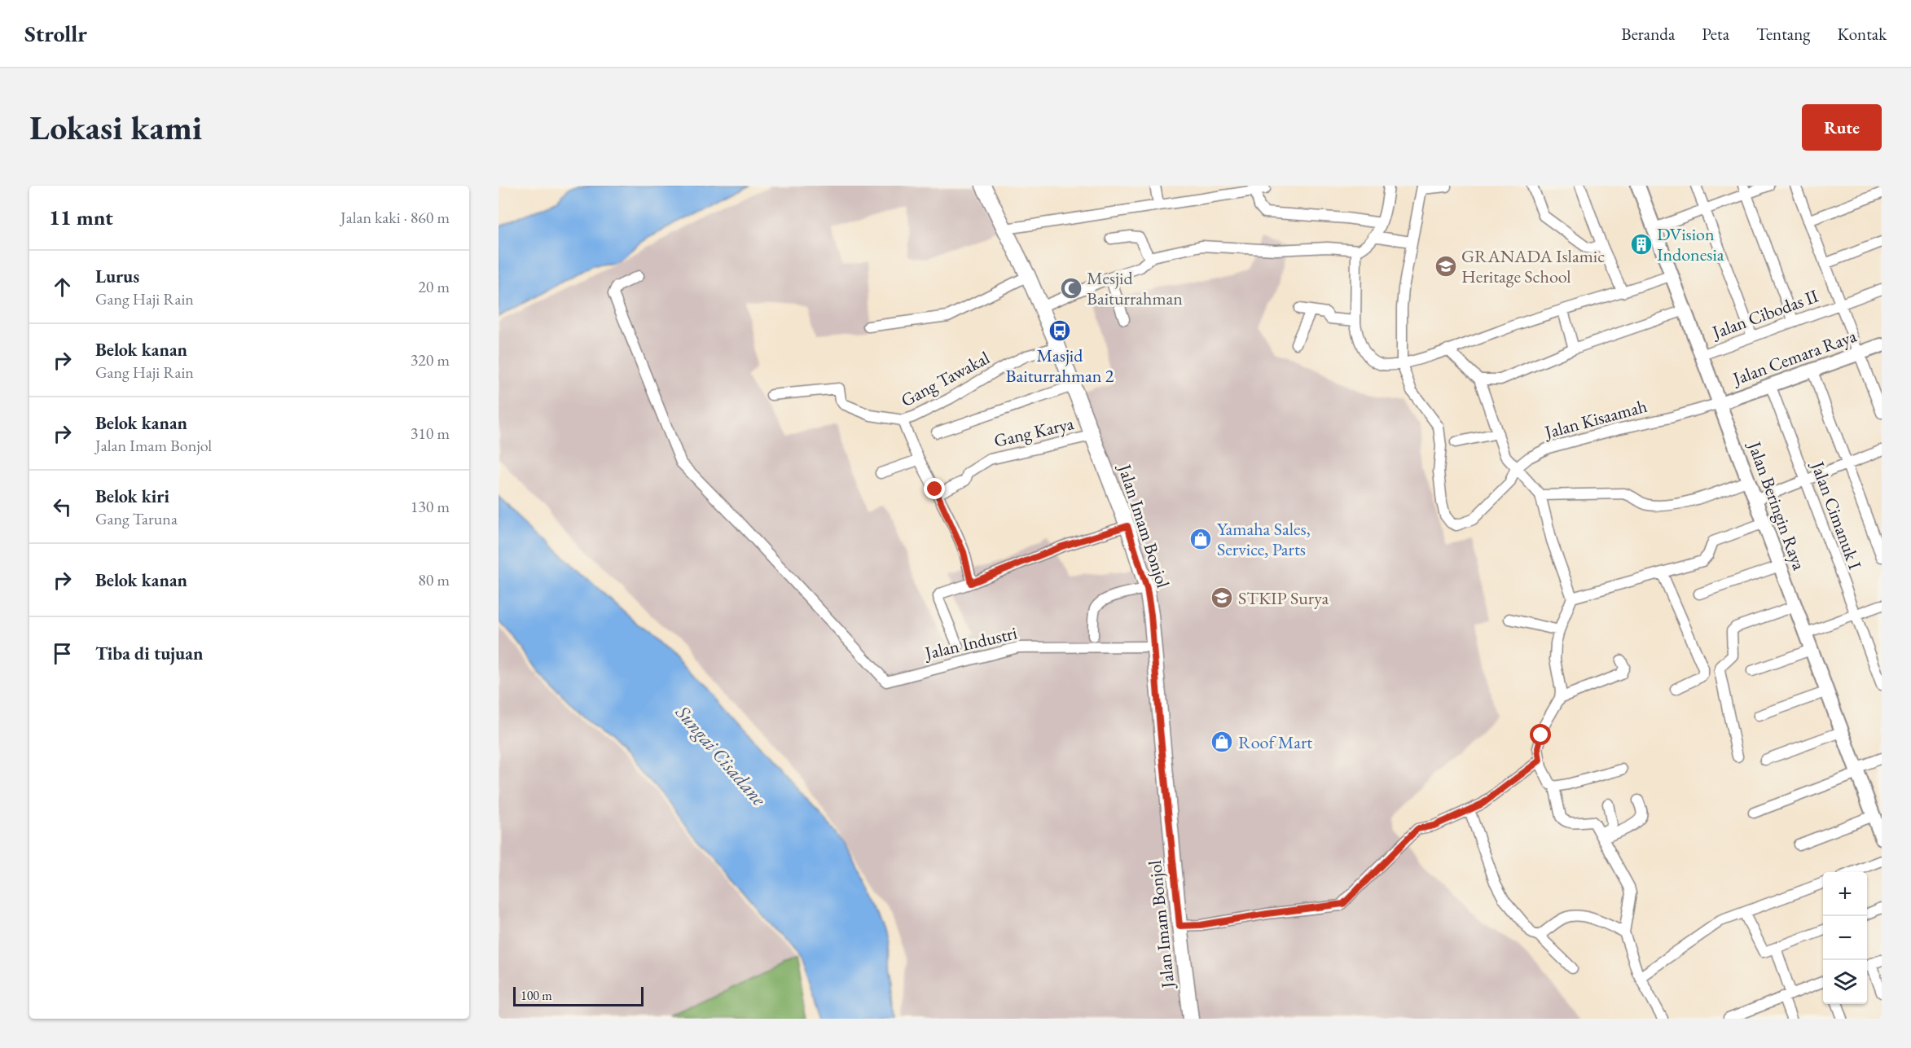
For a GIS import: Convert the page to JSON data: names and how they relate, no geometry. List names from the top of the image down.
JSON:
{
  "streets": {
    "main road": ["Jalan Imam Bonjol"],
    "street": [
      "Jalan Cibodas II",
      "Jalan Cemara Raya",
      "Gang Tawakal",
      "Jalan Kisaamah",
      "Gang Karya",
      "Jalan Beringin Raya",
      "Jalan Cimanuk I",
      "Jalan Industri"
    ]
  },
  "crossings": [
    ["Jalan Cibodas II", "Jalan Beringin Raya"],
    ["Jalan Cemara Raya", "Jalan Kisaamah"],
    ["Jalan Cemara Raya", "Jalan Beringin Raya"],
    ["Jalan Cemara Raya", "Jalan Cimanuk I"],
    ["Gang Tawakal", "Jalan Imam Bonjol"],
    ["Jalan Kisaamah", "Jalan Beringin Raya"],
    ["Gang Karya", "Jalan Imam Bonjol"],
    ["Jalan Imam Bonjol", "Jalan Industri"]
  ],
  "water": ["Sungai Cisadane"],
  "places": {
    "building": ["DVision Indonesia"],
    "school or university": ["GRANADA Islamic Heritage School", "STKIP Surya"],
    "mosque": ["Mesjid Baiturrahman"],
    "bus stop": ["Masjid Baiturrahman 2"],
    "shop": ["Yamaha Sales, Service, Parts", "Roof Mart"]
  },
  "scale_bar": "100 m",
  "page": {
    "header": "Strollr",
    "nav": [
      "Beranda",
      "Peta",
      "Tentang",
      "Kontak"
    ],
    "buttons": "Rute",
    "title": "Lokasi kami",
    "heading": ["11 mnt", "Jalan kaki · 860 m"],
    "list": [
      ["Lurus", "Gang Haji Rain", "20 m"],
      ["Belok kanan", "Gang Haji Rain", "320 m"],
      ["Belok kanan", "Jalan Imam Bonjol", "310 m"],
      ["Belok kiri", "Gang Taruna", "130 m"],
      ["Belok kanan", "80 m"],
      "Tiba di tujuan"
    ],
    "map_buttons": ["+", "−"],
    "scale": "100 m"
  }
}
